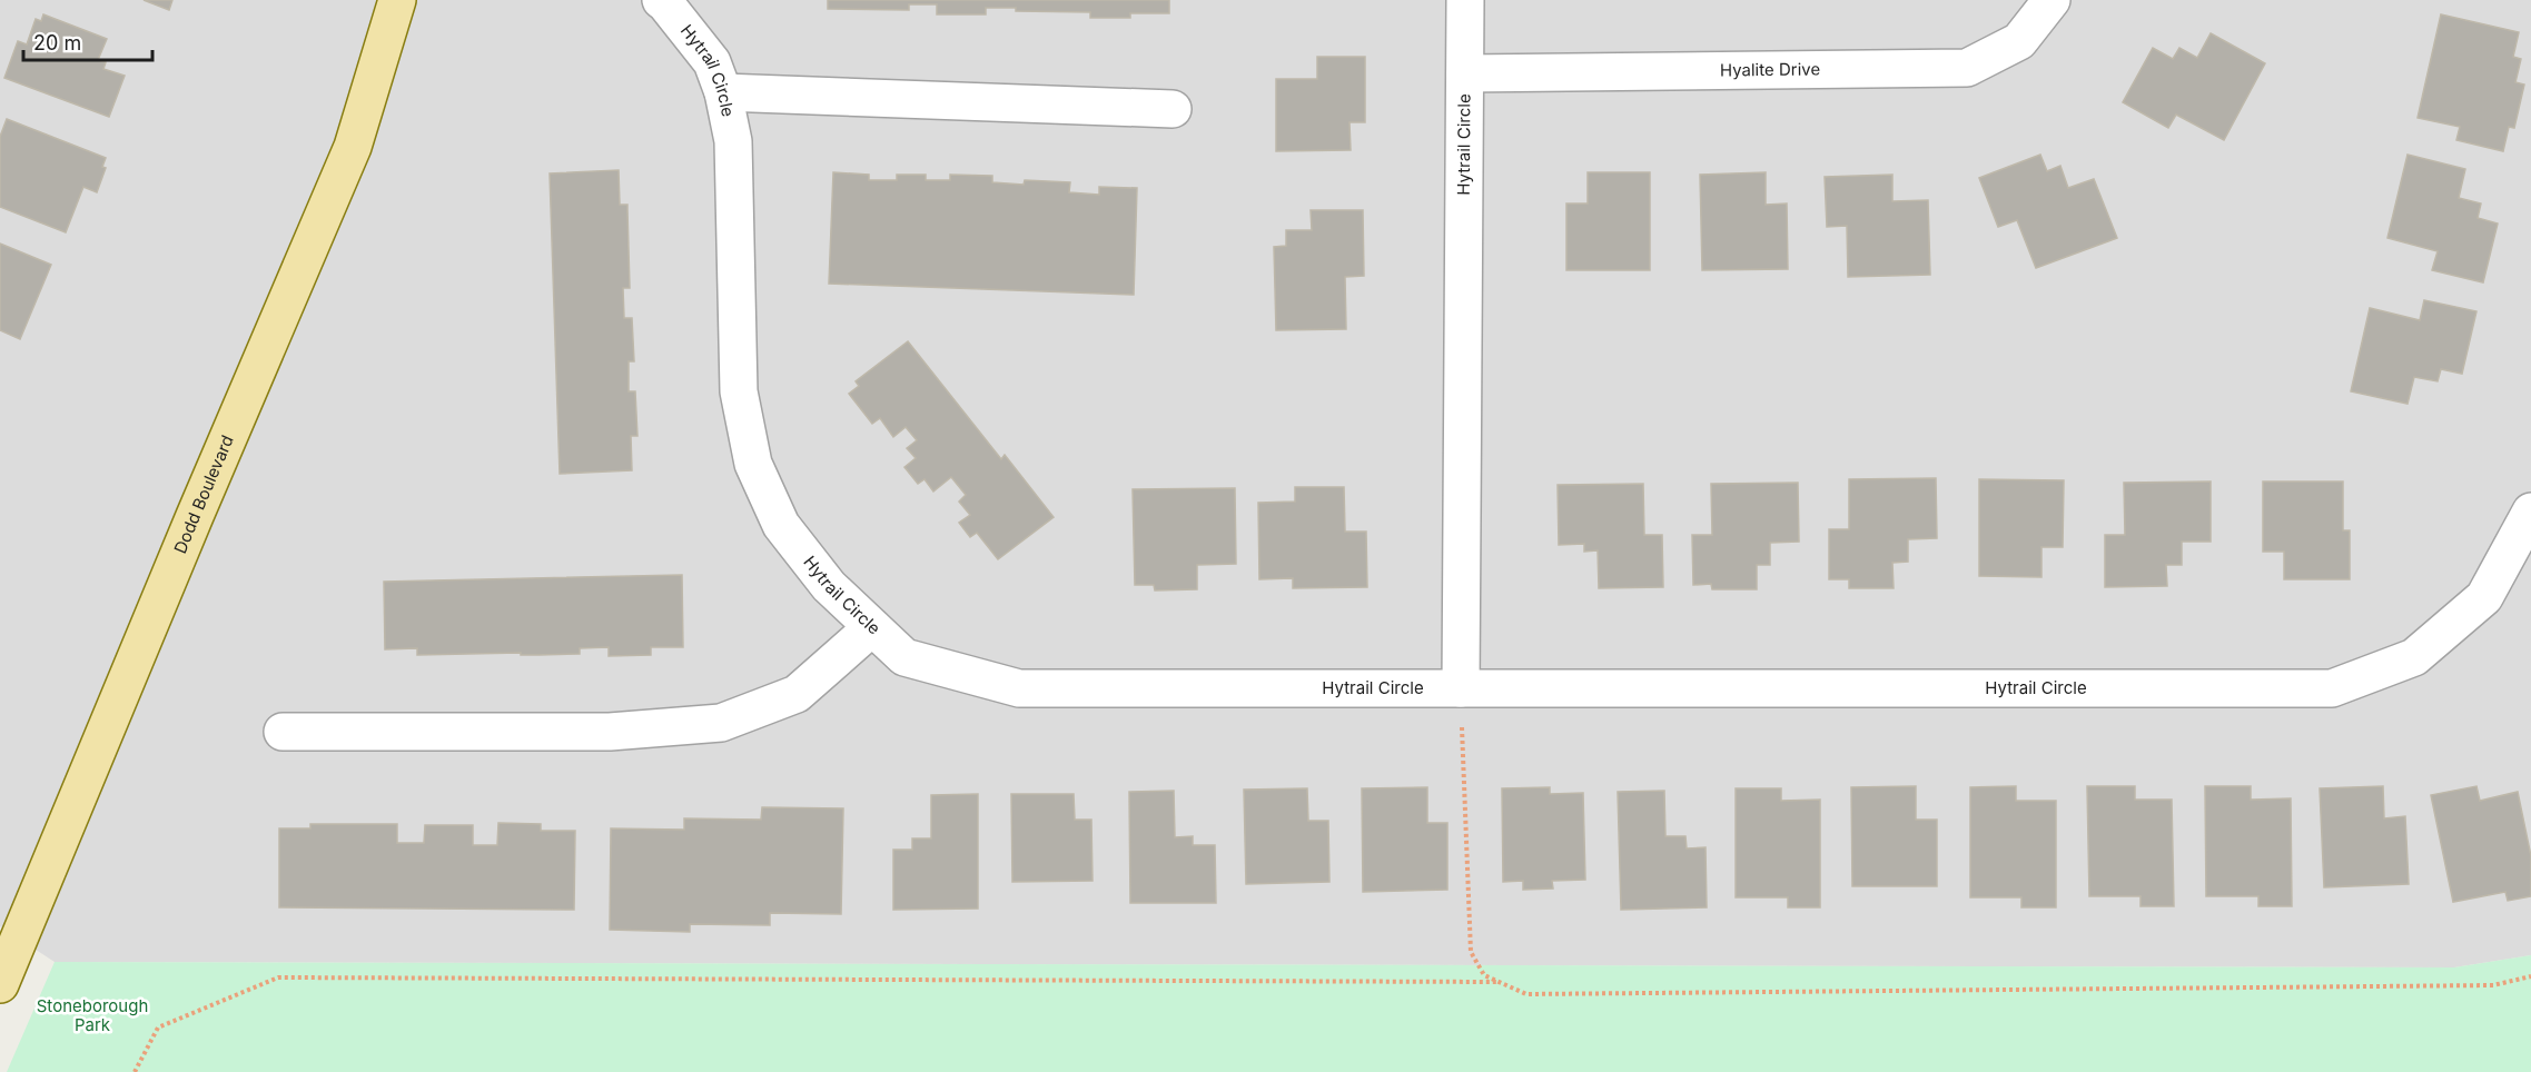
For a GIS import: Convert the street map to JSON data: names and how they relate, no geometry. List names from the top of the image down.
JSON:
{
  "streets": {
    "main road": ["Dodd Boulevard"],
    "street": ["Hyalite Drive", "Hytrail Circle"]
  },
  "crossings": [
    ["Hyalite Drive", "Hytrail Circle"]
  ],
  "parks": ["Stoneborough Park"],
  "scale_bar": "20 m"
}
